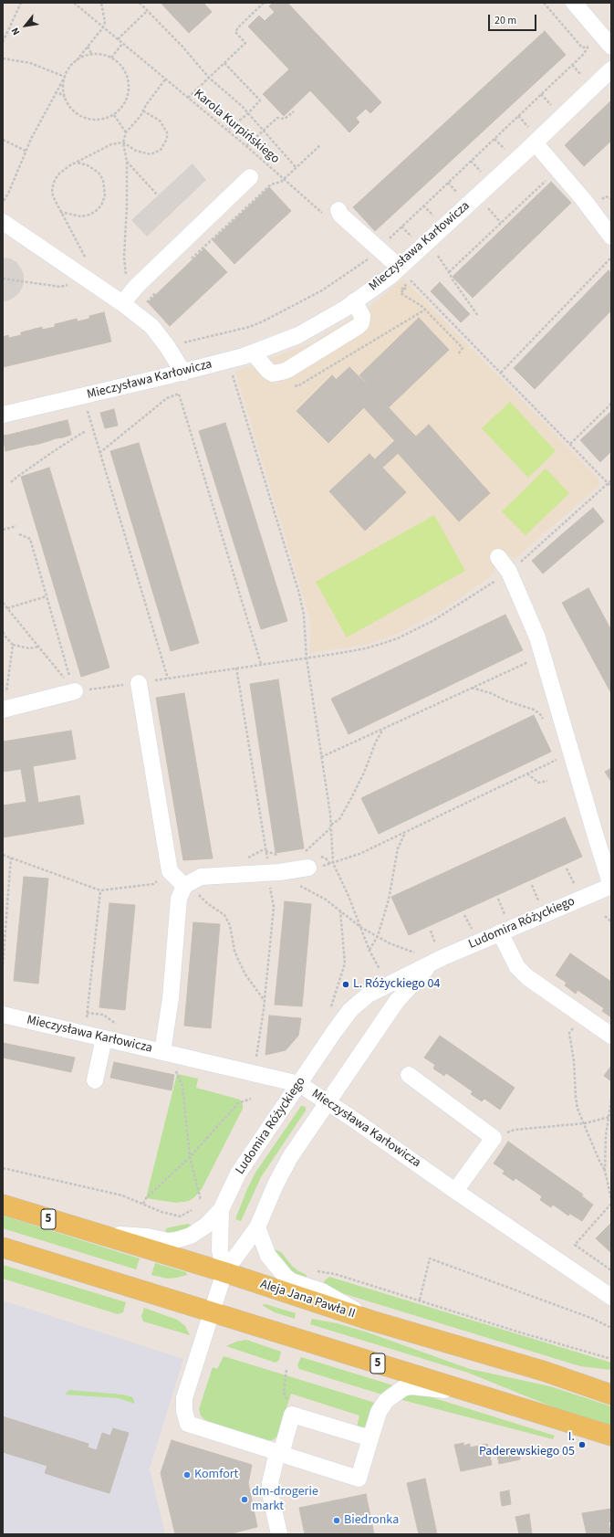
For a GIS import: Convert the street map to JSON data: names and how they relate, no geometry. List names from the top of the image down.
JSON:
{
  "streets": {
    "main road": ["5", "Aleja Jana Pawła II"],
    "street": ["Mieczysława Karłowicza", "Ludomira Różyckiego"],
    "path": ["Karola Kurpińskiego"]
  },
  "crossings": [
    ["Mieczysława Karłowicza", "Ludomira Różyckiego"],
    ["Ludomira Różyckiego", "Aleja Jana Pawła II"]
  ],
  "places": [
    "L. Różyckiego 04",
    "I. Paderewskiego 05",
    "Komfort",
    "dm-drogerie markt",
    "Biedronka"
  ],
  "scale_bar": "20 m",
  "north": "bottom left"
}
